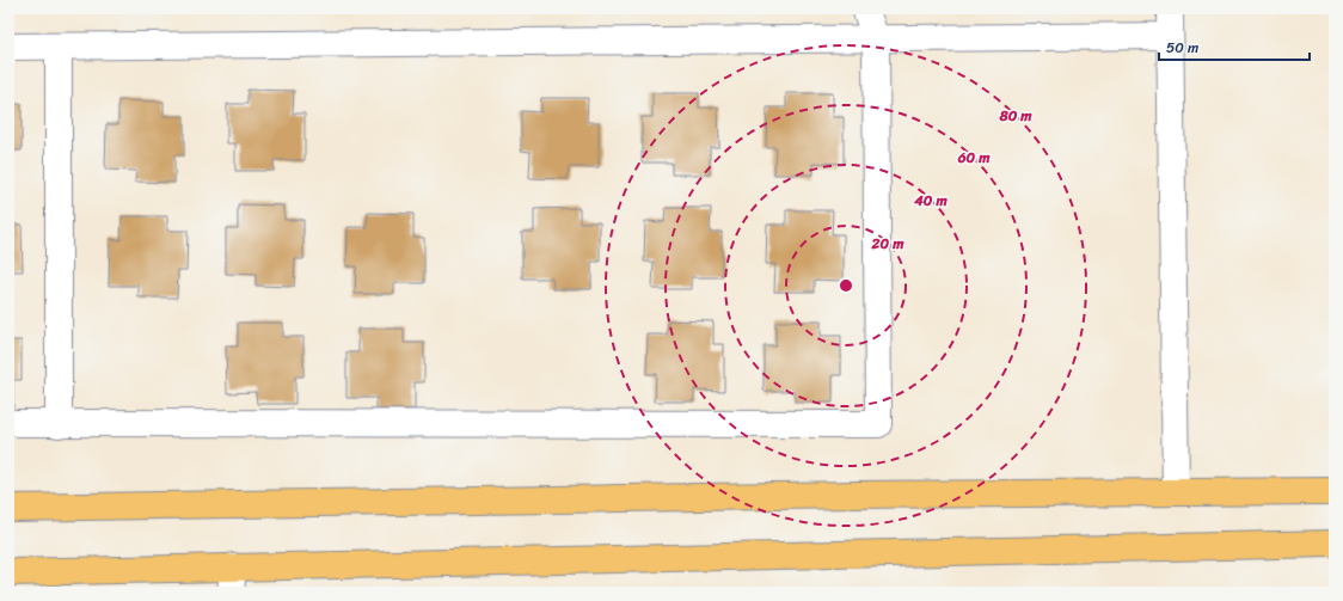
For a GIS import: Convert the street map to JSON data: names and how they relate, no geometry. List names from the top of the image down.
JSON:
{
  "scale_bar": "50 m",
  "rings": [
    "80 m",
    "60 m",
    "40 m",
    "20 m"
  ]
}
